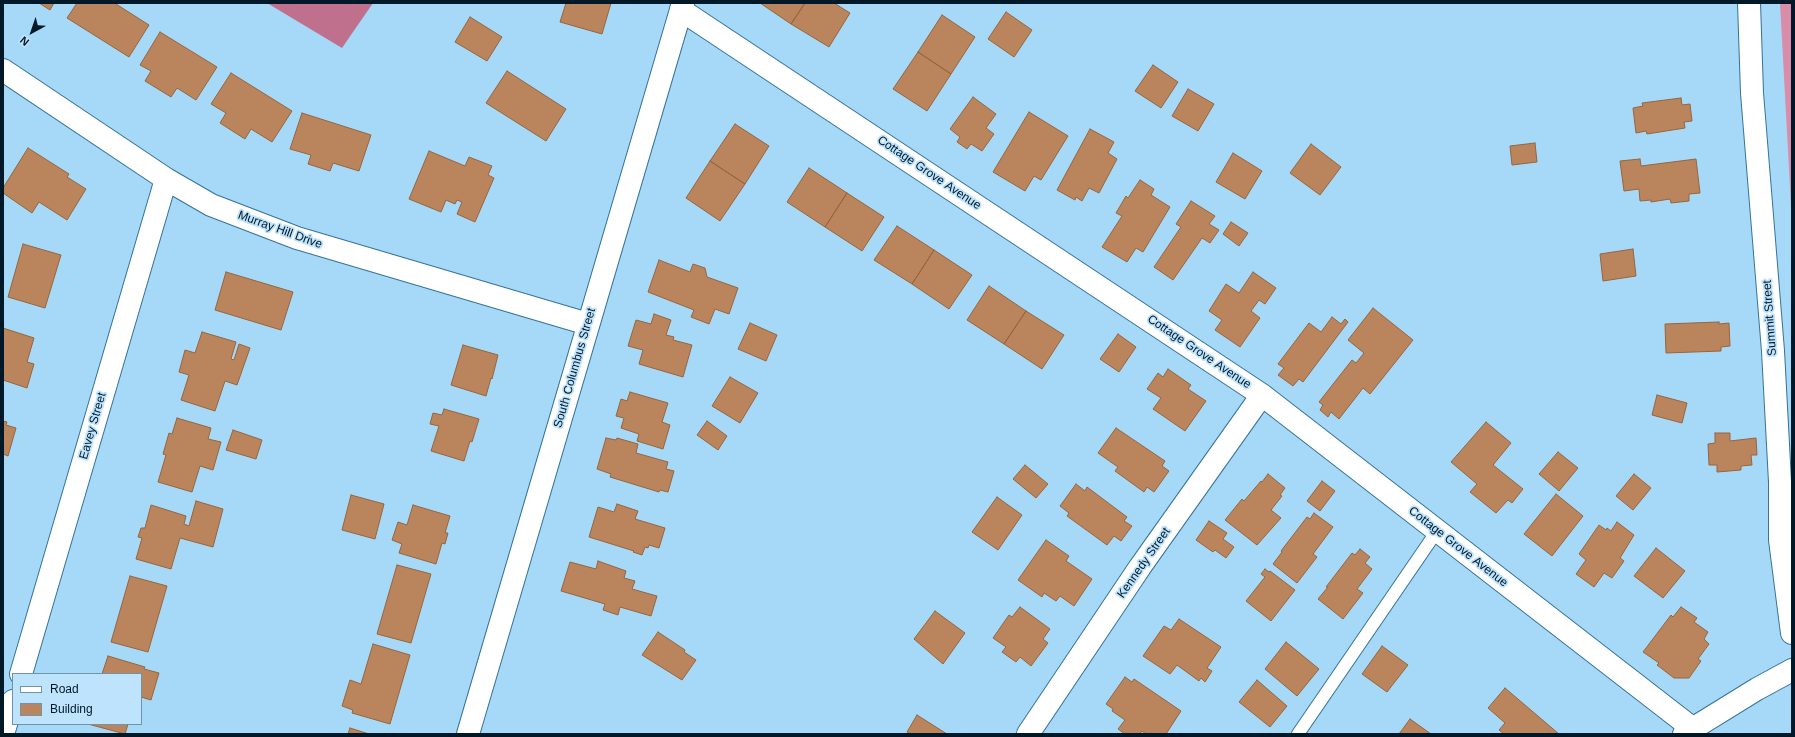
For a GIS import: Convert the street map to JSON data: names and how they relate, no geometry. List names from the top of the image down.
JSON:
{
  "streets": {
    "street": [
      "Cottage Grove Avenue",
      "Murray Hill Drive",
      "Summit Street",
      "South Columbus Street",
      "Eavey Street",
      "Kennedy Street"
    ]
  },
  "crossings": [
    ["Cottage Grove Avenue", "South Columbus Street"],
    ["Cottage Grove Avenue", "Kennedy Street"],
    ["Murray Hill Drive", "South Columbus Street"],
    ["Murray Hill Drive", "Eavey Street"]
  ],
  "legend": ["Road", "Building"],
  "north": "bottom left"
}
